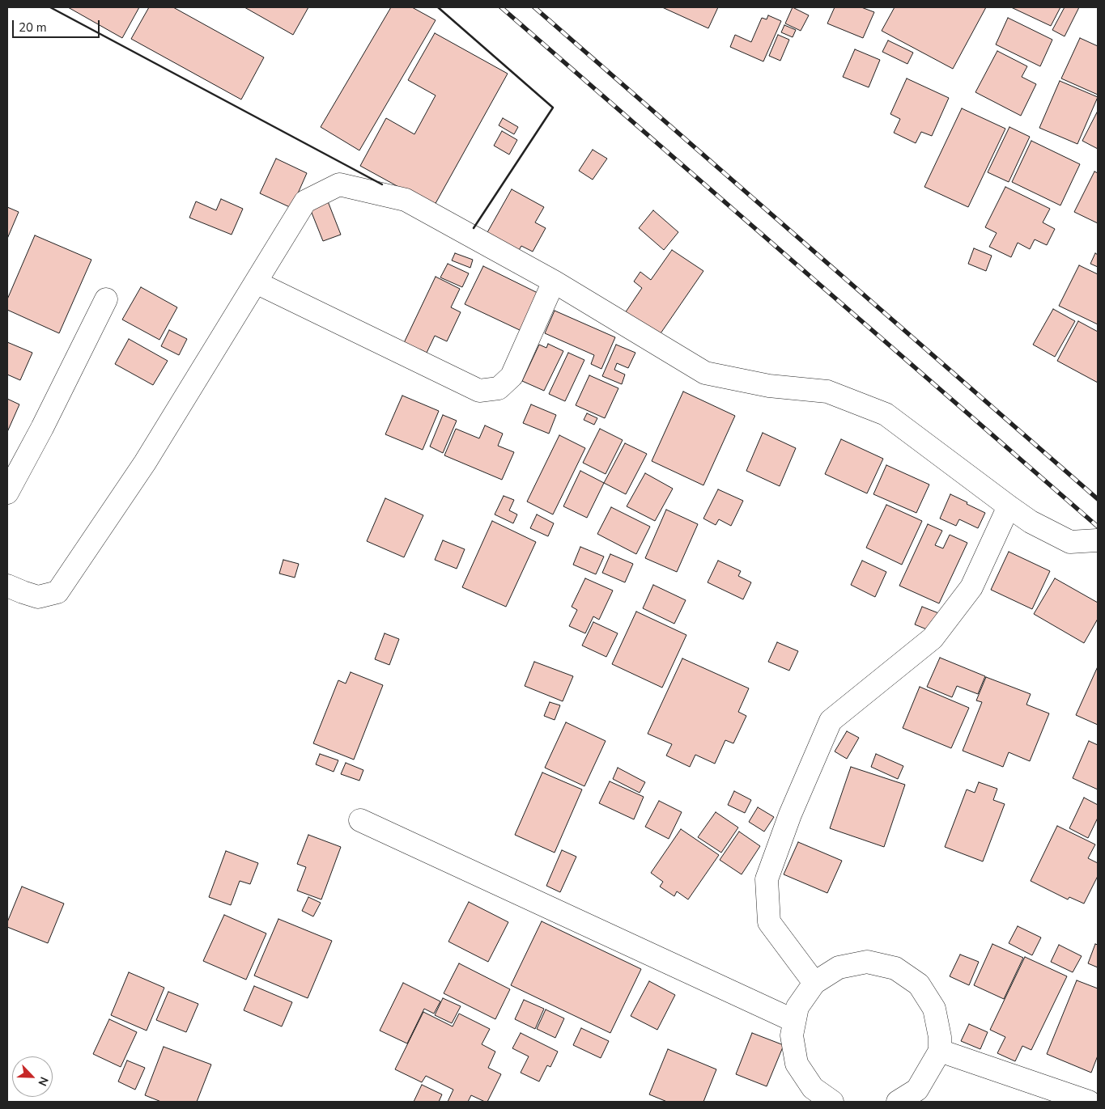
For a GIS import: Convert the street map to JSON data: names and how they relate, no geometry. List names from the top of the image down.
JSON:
{
  "scale_bar": "20 m",
  "north": "bottom right"
}
